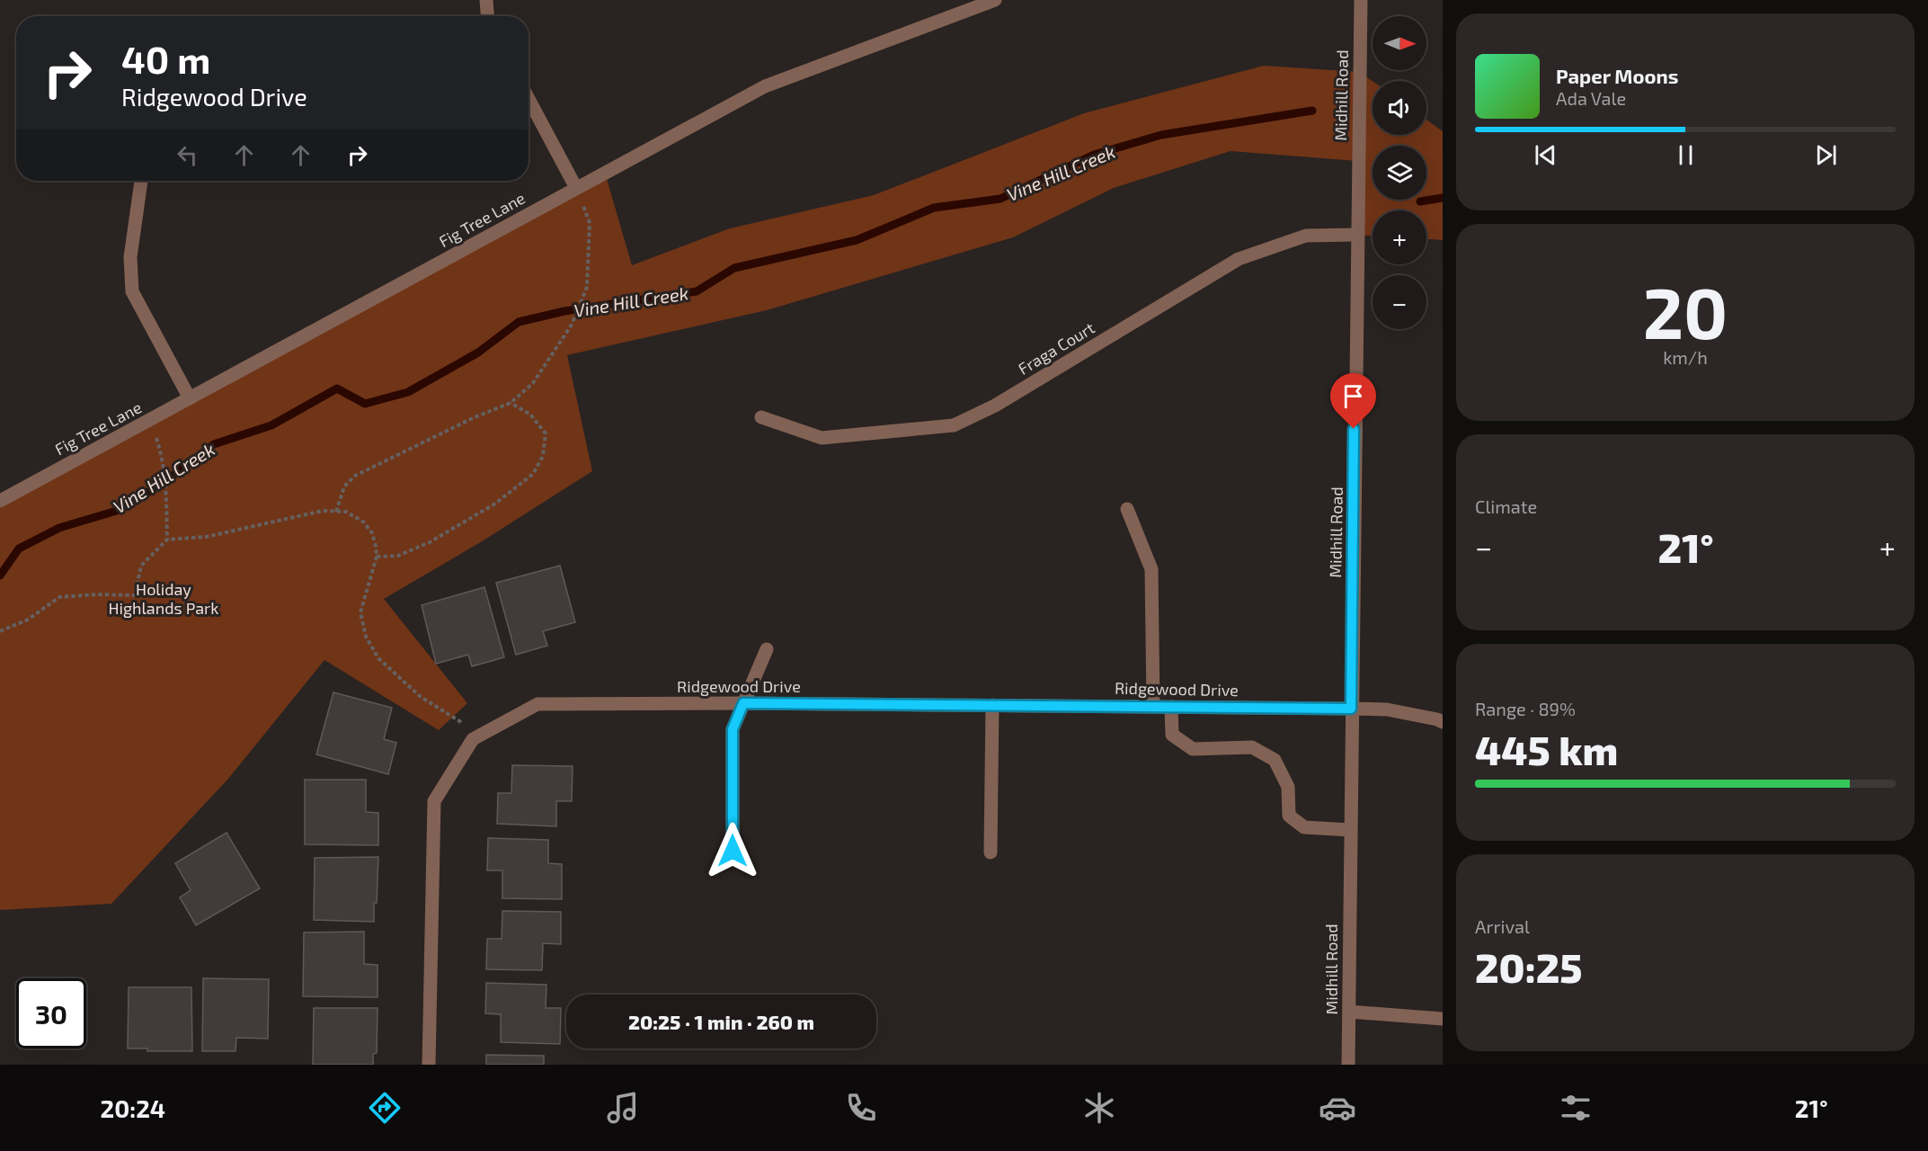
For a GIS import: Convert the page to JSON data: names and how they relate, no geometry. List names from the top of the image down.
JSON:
{
  "streets": {
    "street": [
      "Midhill Road",
      "Fig Tree Lane",
      "Fraga Court",
      "Ridgewood Drive"
    ]
  },
  "crossings": [
    ["Midhill Road", "Fraga Court"],
    ["Midhill Road", "Ridgewood Drive"]
  ],
  "water": ["Vine Hill Creek"],
  "parks": ["Holiday Highlands Park"],
  "north": "right",
  "page": {
    "map_buttons": ["+", "−"],
    "turn": ["40 m", "Ridgewood Drive"],
    "song": ["Paper Moons", "Ada Vale"],
    "tile": [
      ["20", "km/h"],
      "Climate",
      ["Range · 89%", "445 km"],
      ["Arrival", "20:25"]
    ],
    "heat": ["−", "21°", "+"],
    "limit": "30",
    "trip": "20:25 · 1 min · 260 m",
    "tabs": ["20:24", "21°"]
  }
}
